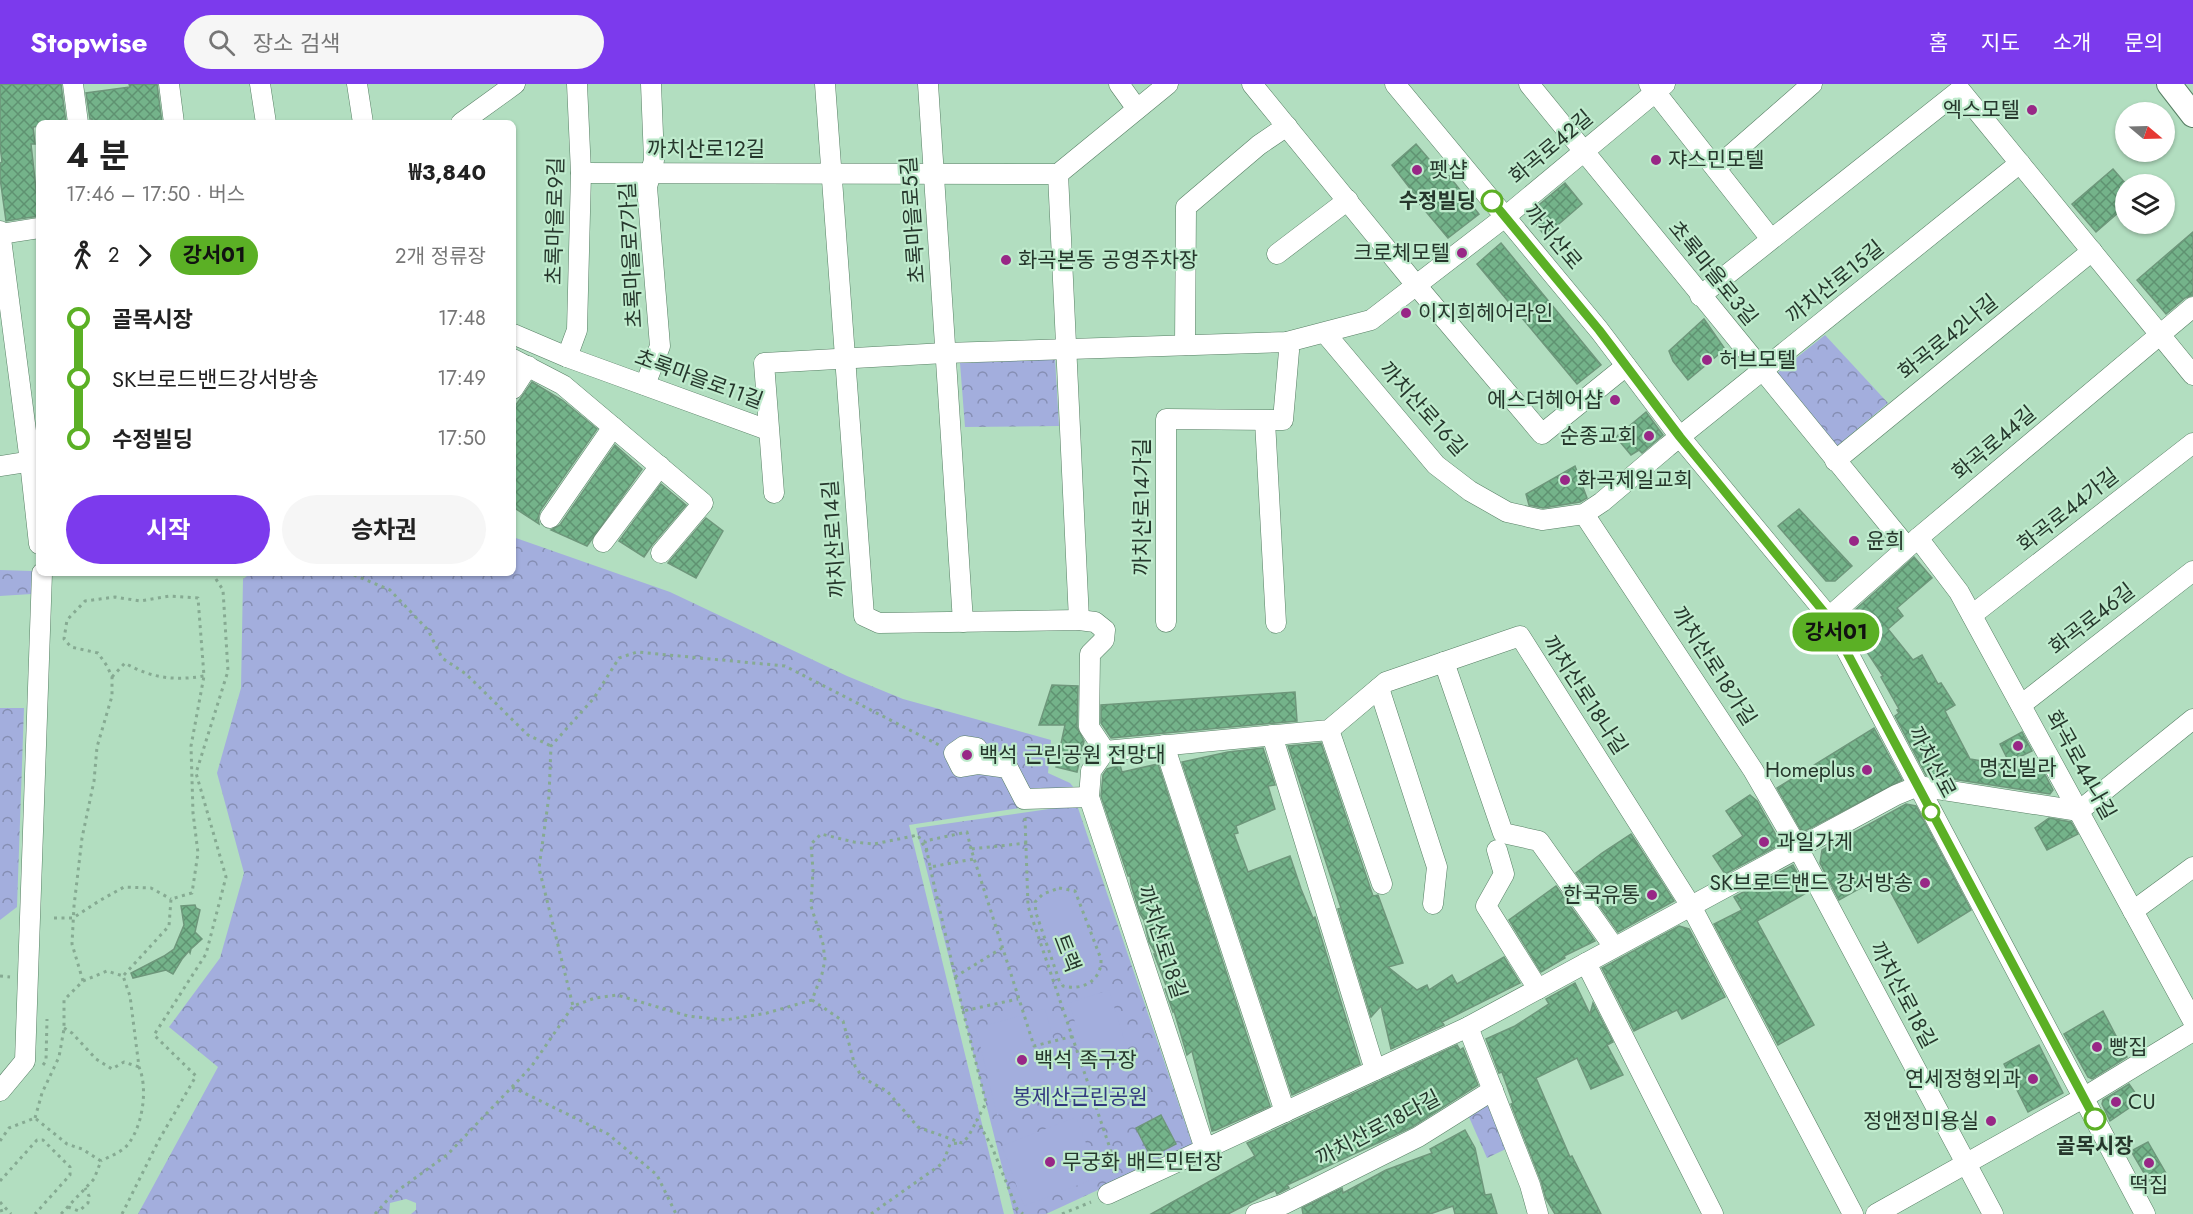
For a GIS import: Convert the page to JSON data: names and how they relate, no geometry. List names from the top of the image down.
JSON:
{
  "streets": {
    "street": [
      "화곡로42길",
      "까치산로12길",
      "초록마을로5길",
      "초록마을로9길",
      "까치산로",
      "초록마을로7가길",
      "초록마을로3길",
      "까치산로15길",
      "화곡로42나길",
      "초록마을로11길",
      "까치산로16길",
      "화곡로44길",
      "까치산로14가길",
      "화곡로44가길",
      "까치산로14길",
      "화곡로46길",
      "까치산로18가길",
      "까치산로18나길",
      "화곡로44나길",
      "까치산로18길",
      "까치산로18다길"
    ],
    "path": ["트랙"]
  },
  "crossings": [
    ["화곡로42길", "까치산로"],
    ["화곡로42길", "초록마을로3길"],
    ["까치산로12길", "초록마을로5길"],
    ["까치산로12길", "초록마을로9길"],
    ["까치산로12길", "초록마을로7가길"],
    ["초록마을로9길", "초록마을로11길"],
    ["까치산로", "까치산로15길"],
    ["까치산로", "까치산로16길"],
    ["까치산로", "화곡로44길"],
    ["초록마을로7가길", "초록마을로11길"],
    ["초록마을로3길", "까치산로15길"],
    ["초록마을로3길", "화곡로42나길"],
    ["초록마을로3길", "화곡로44길"],
    ["초록마을로3길", "화곡로44나길"],
    ["까치산로15길", "까치산로16길"],
    ["까치산로16길", "까치산로18가길"],
    ["화곡로44길", "화곡로44나길"],
    ["화곡로44가길", "화곡로44나길"],
    ["까치산로14길", "까치산로18길"],
    ["화곡로46길", "화곡로44나길"],
    ["까치산로18가길", "까치산로18길"]
  ],
  "parks": ["봉제산근린공원"],
  "places": [
    "엑스모텔",
    "쟈스민모텔",
    "펫샵",
    "수정빌딩",
    "크로체모텔",
    "화곡본동 공영주차장",
    "이지희헤어라인",
    "허브모텔",
    "에스더헤어샵",
    "순종교회",
    "화곡제일교회",
    "윤희",
    "명진빌라",
    "백석 근린공원 전망대",
    "Homeplus",
    "과일가게",
    "SK브로드밴드 강서방송",
    "한국유통",
    "빵집",
    "백석 족구장",
    "연세정형외과",
    "CU",
    "골목시장",
    "정앤정미용실",
    "무궁화 배드민턴장",
    "떡집"
  ],
  "lines": ["bus line 강서01"],
  "north": "right",
  "page": {
    "header": "Stopwise",
    "search": "장소 검색",
    "nav": [
      "홈",
      "지도",
      "소개",
      "문의"
    ],
    "on_map": "강서01",
    "heading": ["4 분", "17:46 – 17:50 · 버스", "₩3,840"],
    "legs": ["2", "강서01", "2개 정류장"],
    "list": [
      {
        "name": "골목시장",
        "value": "17:48"
      },
      {
        "name": "SK브로드밴드강서방송",
        "value": "17:49"
      },
      {
        "name": "수정빌딩",
        "value": "17:50"
      }
    ],
    "buttons": ["시작", "승차권"]
  }
}
